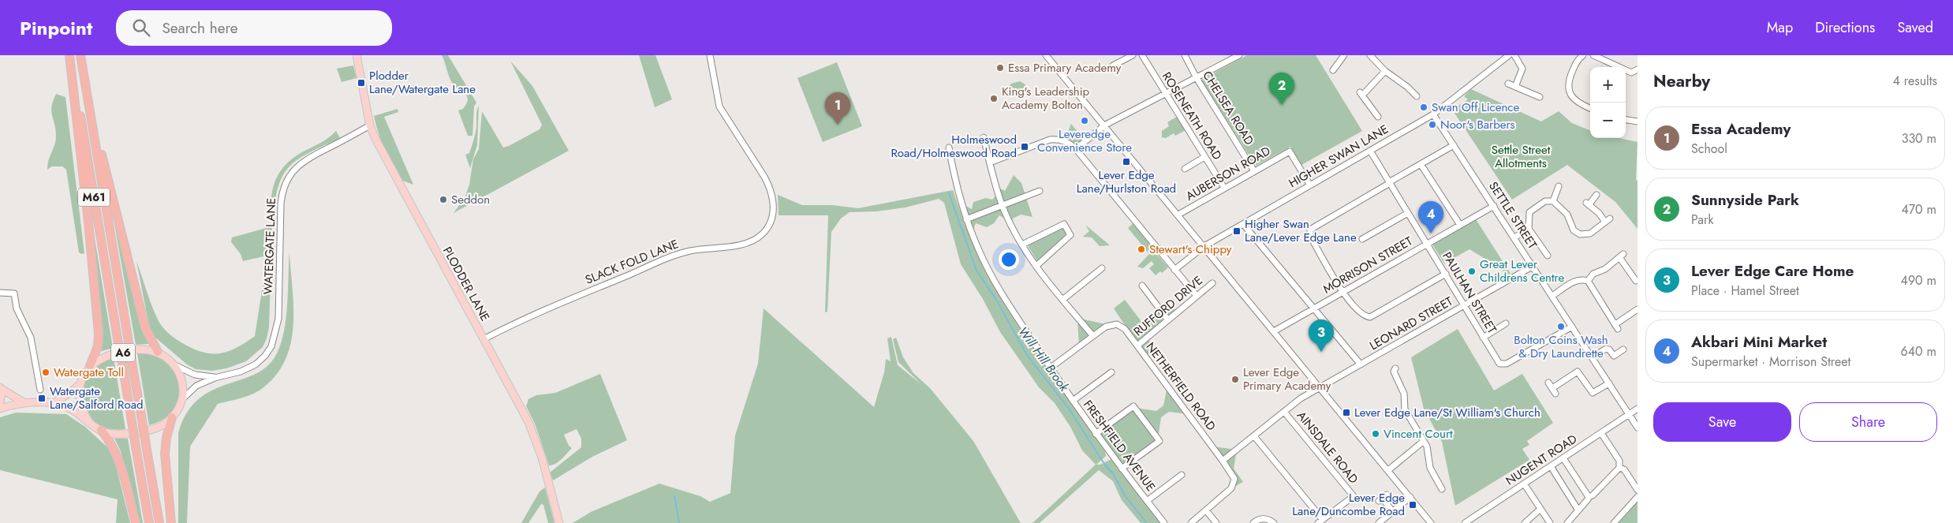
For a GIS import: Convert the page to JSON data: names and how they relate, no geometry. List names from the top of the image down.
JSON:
{
  "streets": {
    "highway": ["M61"],
    "main road": ["PLODDER LANE", "A6"],
    "street": [
      "CHELSEA ROAD",
      "ROSENEATH ROAD",
      "HIGHER SWAN LANE",
      "AUBERSON ROAD",
      "SETTLE STREET",
      "WATERGATE LANE",
      "SLACK FOLD LANE",
      "MORRISON STREET",
      "PAULHAN STREET",
      "RUFFORD DRIVE",
      "LEONARD STREET",
      "NETHERFIELD ROAD",
      "FRESHFIELD AVENUE",
      "AINSDALE ROAD",
      "NUGENT ROAD"
    ]
  },
  "crossings": [
    ["CHELSEA ROAD", "AUBERSON ROAD"],
    ["ROSENEATH ROAD", "AUBERSON ROAD"],
    ["HIGHER SWAN LANE", "AUBERSON ROAD"],
    ["HIGHER SWAN LANE", "SETTLE STREET"],
    ["HIGHER SWAN LANE", "PAULHAN STREET"],
    ["M61", "WATERGATE LANE"],
    ["M61", "A6"],
    ["SETTLE STREET", "MORRISON STREET"],
    ["SETTLE STREET", "PAULHAN STREET"],
    ["SETTLE STREET", "LEONARD STREET"],
    ["SETTLE STREET", "NUGENT ROAD"],
    ["WATERGATE LANE", "PLODDER LANE"],
    ["WATERGATE LANE", "A6"],
    ["SLACK FOLD LANE", "PLODDER LANE"],
    ["MORRISON STREET", "PAULHAN STREET"],
    ["PAULHAN STREET", "LEONARD STREET"],
    ["RUFFORD DRIVE", "NETHERFIELD ROAD"],
    ["LEONARD STREET", "NETHERFIELD ROAD"],
    ["LEONARD STREET", "AINSDALE ROAD"],
    ["NETHERFIELD ROAD", "FRESHFIELD AVENUE"]
  ],
  "water": ["Will Hill Brook"],
  "parks": ["Settle Street Allotments"],
  "places": {
    "other": [
      "Essa Primary Academy",
      "King's Leadership Academy Bolton",
      "Swan Off Licence",
      "Leveredge Convenience Store",
      "Noor's Barbers",
      "Seddon",
      "Stewart's Chippy",
      "Great Lever Childrens Centre",
      "Bolton Coins Wash & Dry Laundrette",
      "Watergate Toll",
      "Lever Edge Primary Academy",
      "Vincent Court"
    ],
    "transit": [
      "Plodder Lane/Watergate Lane",
      "Holmeswood Road/Holmeswood Road",
      "Lever Edge Lane/Hurlston Road",
      "Higher Swan Lane/Lever Edge Lane",
      "Watergate Lane/Salford Road",
      "Lever Edge Lane/St William's Church",
      "Lever Edge Lane/Duncombe Road"
    ]
  },
  "page": {
    "header": "Pinpoint",
    "search": "Search here",
    "nav": ["Map", "Directions", "Saved"],
    "heading": ["Nearby", "4 results"],
    "map_buttons": ["+", "−"],
    "pins": [
      "2",
      "1",
      "4",
      "3"
    ],
    "list": [
      {
        "mark": "1",
        "name": "Essa Academy",
        "note": "School",
        "value": "330 m"
      },
      {
        "mark": "2",
        "name": "Sunnyside Park",
        "note": "Park",
        "value": "470 m"
      },
      {
        "mark": "3",
        "name": "Lever Edge Care Home",
        "note": "Place · Hamel Street",
        "value": "490 m"
      },
      {
        "mark": "4",
        "name": "Akbari Mini Market",
        "note": "Supermarket · Morrison Street",
        "value": "640 m"
      }
    ],
    "buttons": ["Save", "Share"]
  }
}
